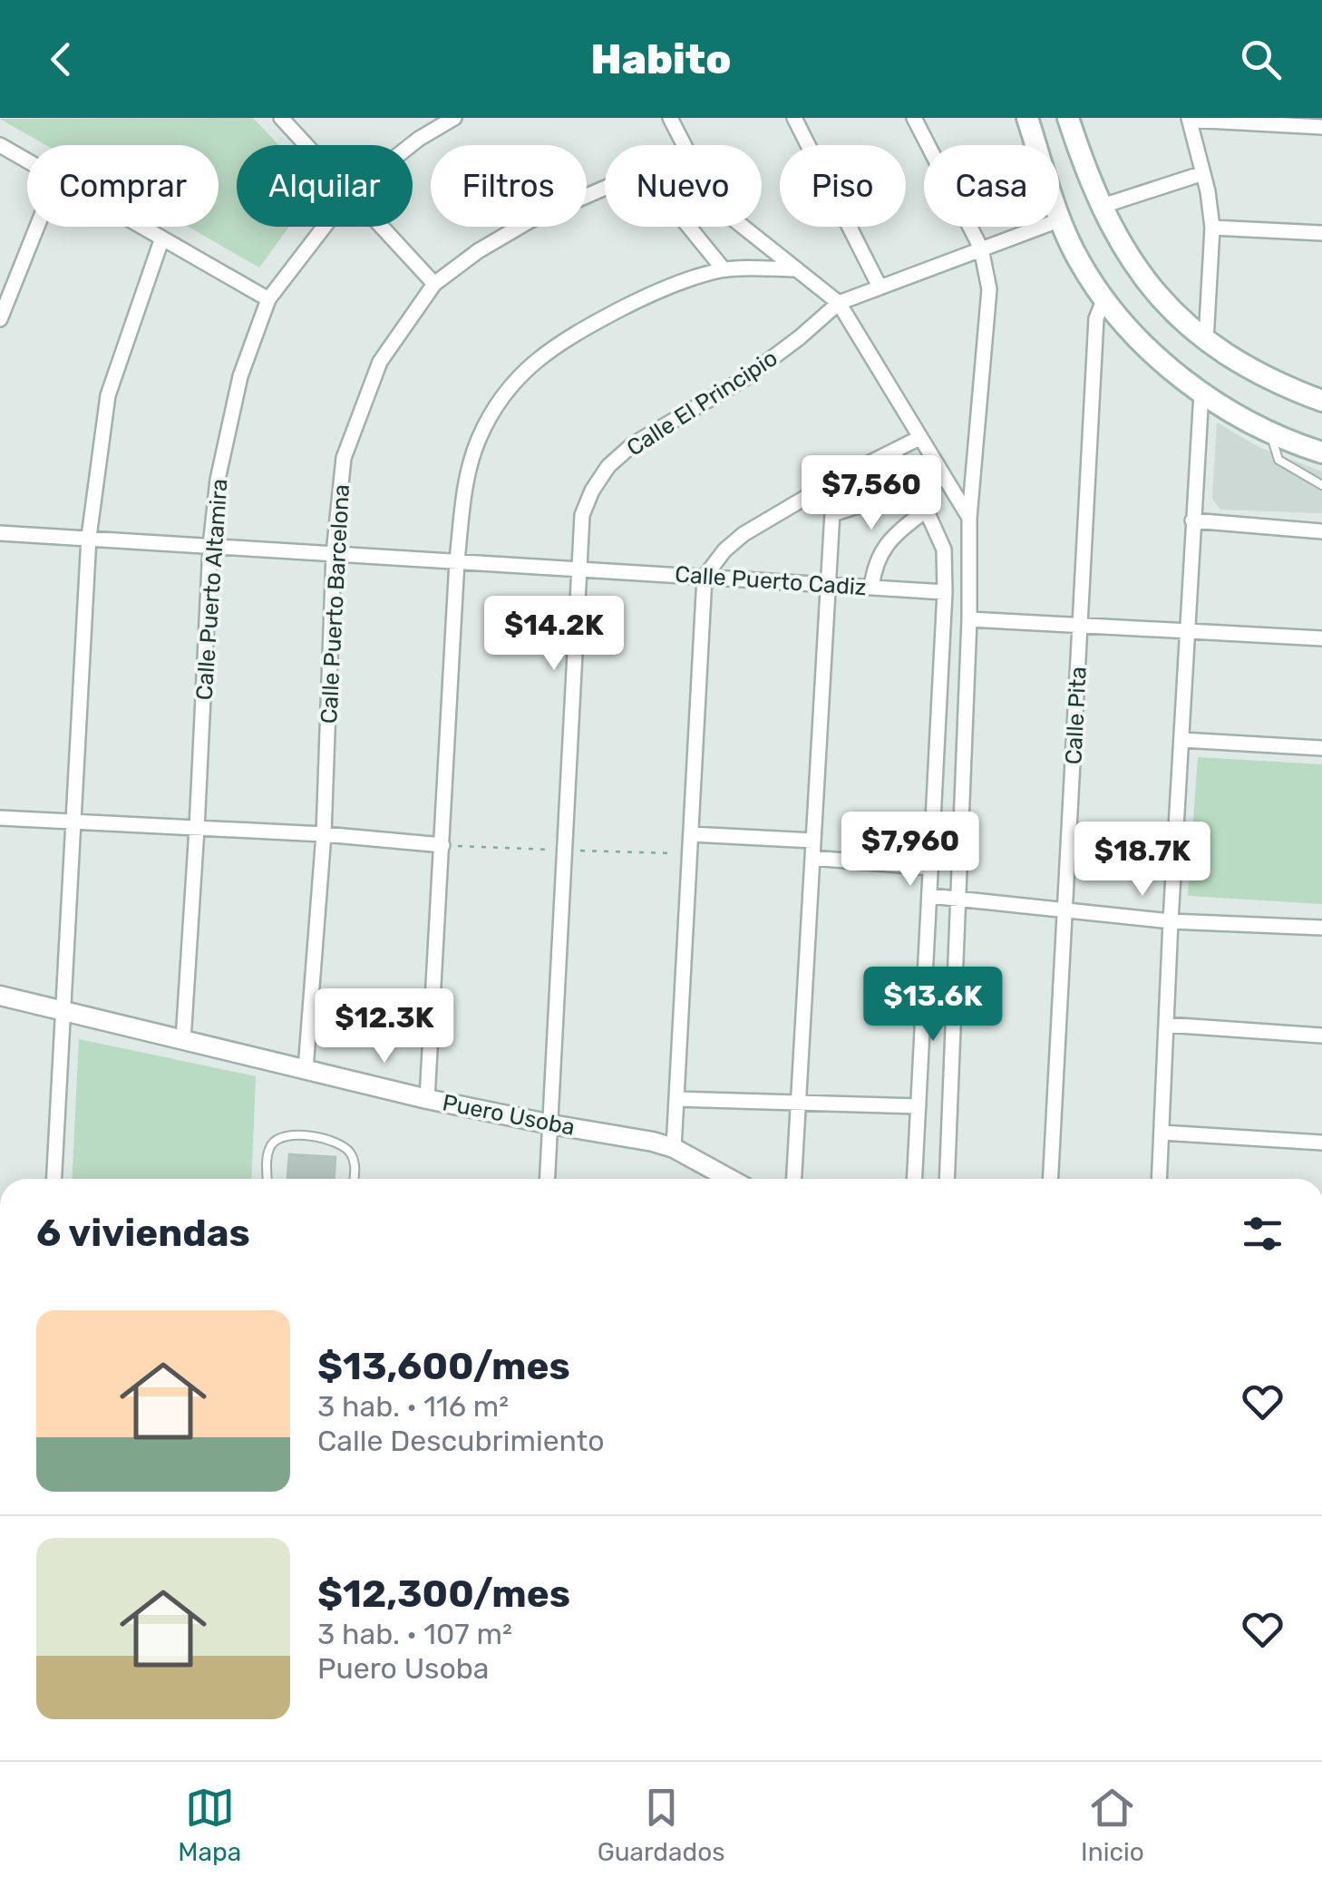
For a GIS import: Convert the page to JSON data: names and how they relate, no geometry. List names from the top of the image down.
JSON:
{
  "streets": {
    "street": [
      "Calle El Principio",
      "Calle Puerto Cadiz",
      "Calle Puerto Altamira",
      "Calle Puerto Barcelona",
      "Calle Pita",
      "Puero Usoba"
    ]
  },
  "crossings": [
    ["Calle El Principio", "Calle Puerto Cadiz"],
    ["Calle El Principio", "Puero Usoba"],
    ["Calle Puerto Cadiz", "Calle Puerto Altamira"],
    ["Calle Puerto Cadiz", "Calle Puerto Barcelona"],
    ["Calle Puerto Altamira", "Puero Usoba"],
    ["Calle Puerto Barcelona", "Puero Usoba"]
  ],
  "page": {
    "header": "Habito",
    "chip": [
      "Comprar",
      "Alquilar",
      "Filtros",
      "Nuevo",
      "Piso",
      "Casa"
    ],
    "price": [
      "$7,560",
      "$14.2K",
      "$7,960",
      "$18.7K",
      "$13.6K",
      "$12.3K"
    ],
    "heading": "6 viviendas",
    "list": [
      {
        "name": "$13,600/mes",
        "note": "3 hab. · 116 m² · Calle Descubrimiento"
      },
      {
        "name": "$12,300/mes",
        "note": "3 hab. · 107 m² · Puero Usoba"
      }
    ],
    "tabs": ["Mapa", "Guardados", "Inicio"]
  }
}
